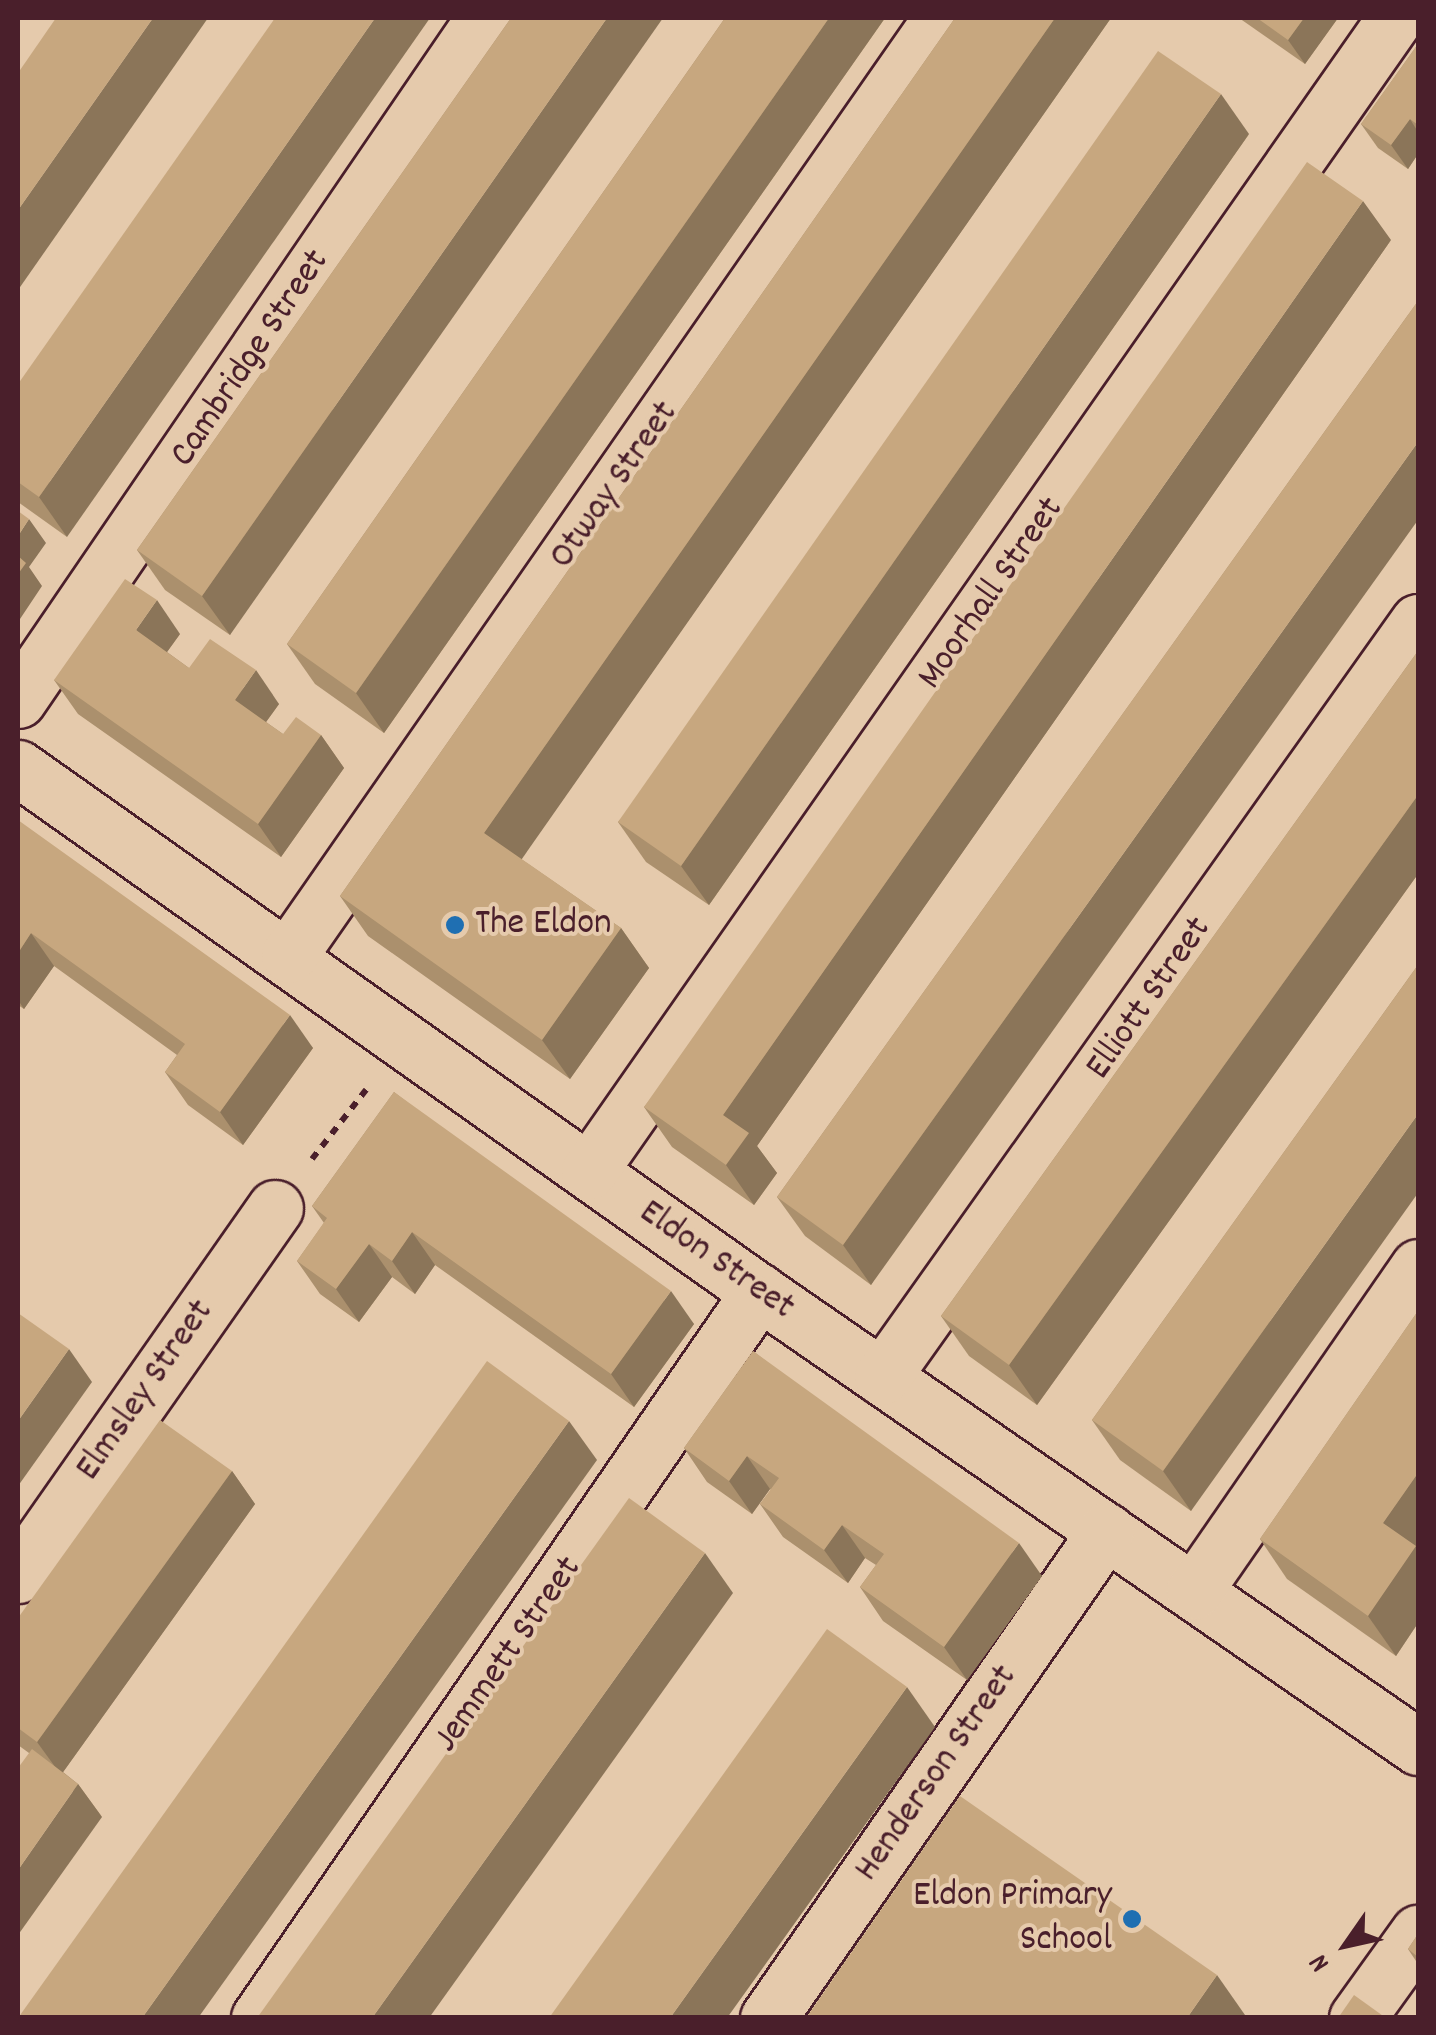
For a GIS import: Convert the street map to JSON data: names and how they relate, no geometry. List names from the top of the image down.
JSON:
{
  "streets": {
    "street": [
      "Cambridge Street",
      "Otway Street",
      "Moorhall Street",
      "Elliott Street",
      "Eldon Street",
      "Elmsley Street",
      "Jemmett Street",
      "Henderson Street"
    ]
  },
  "crossings": [
    ["Otway Street", "Eldon Street"],
    ["Moorhall Street", "Eldon Street"],
    ["Elliott Street", "Eldon Street"],
    ["Eldon Street", "Jemmett Street"],
    ["Eldon Street", "Henderson Street"]
  ],
  "places": ["The Eldon", "Eldon Primary School"],
  "north": "bottom left"
}
